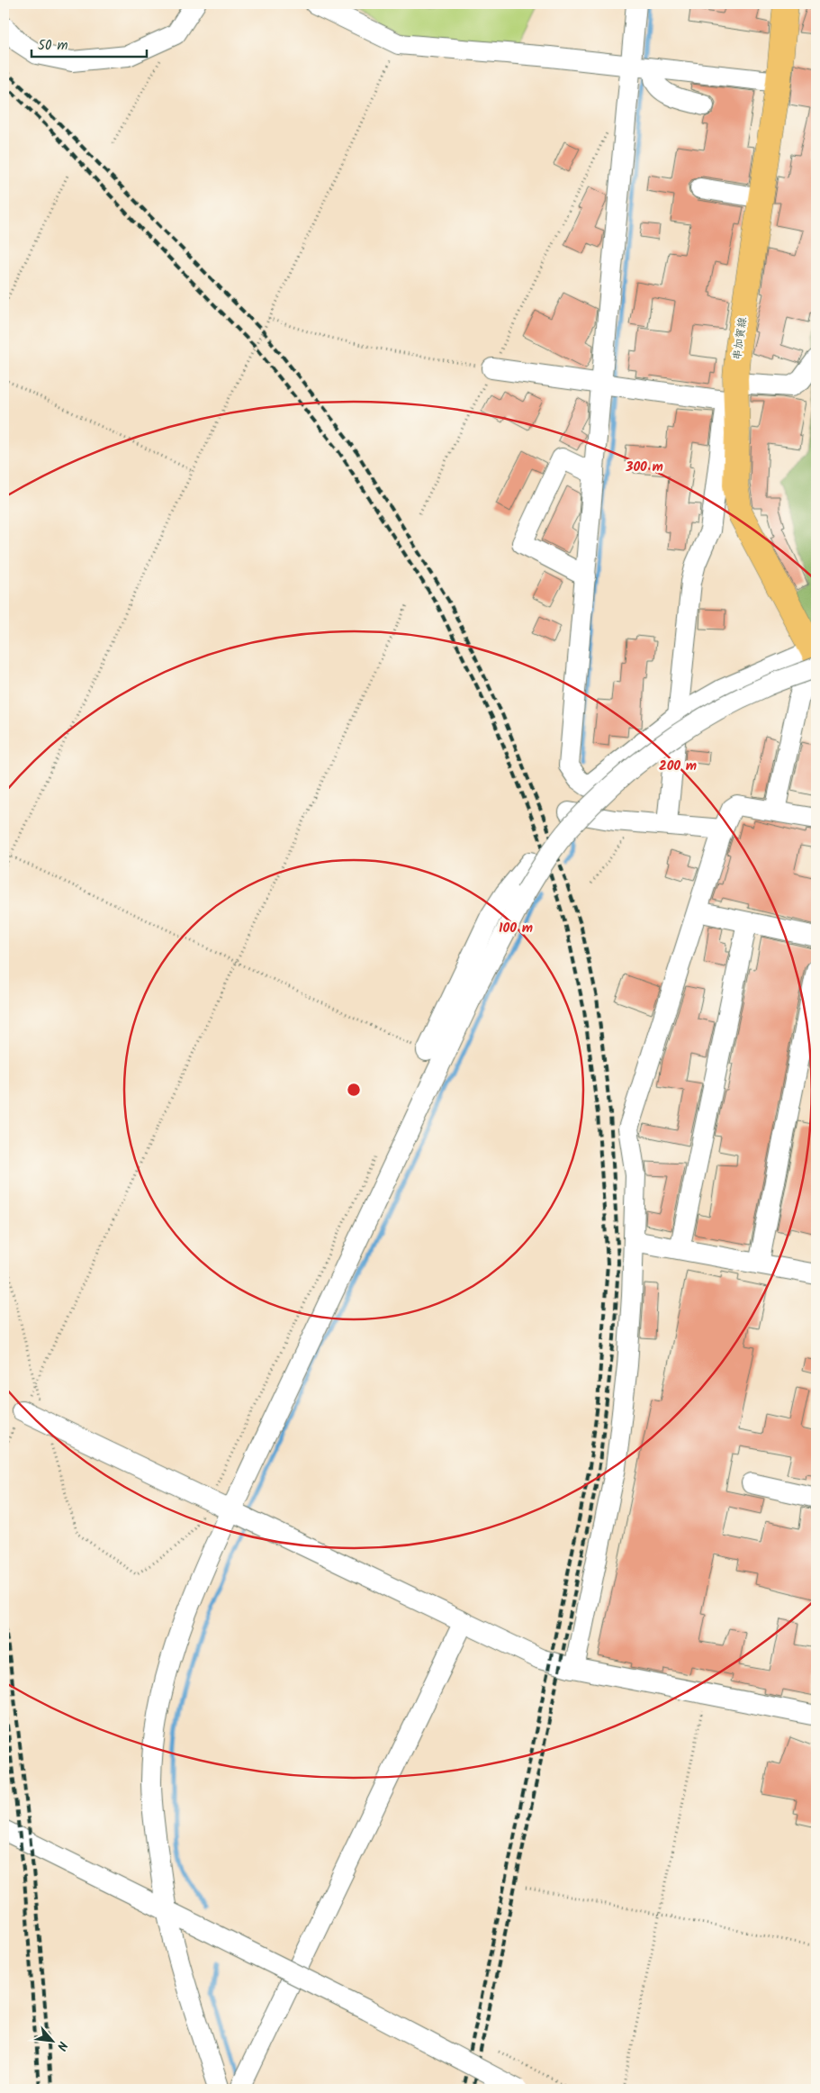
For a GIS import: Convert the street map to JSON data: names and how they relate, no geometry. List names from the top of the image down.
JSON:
{
  "streets": {
    "main road": ["串加賀線"]
  },
  "scale_bar": "50 m",
  "north": "bottom right",
  "rings": ["300 m", "200 m", "100 m"]
}
